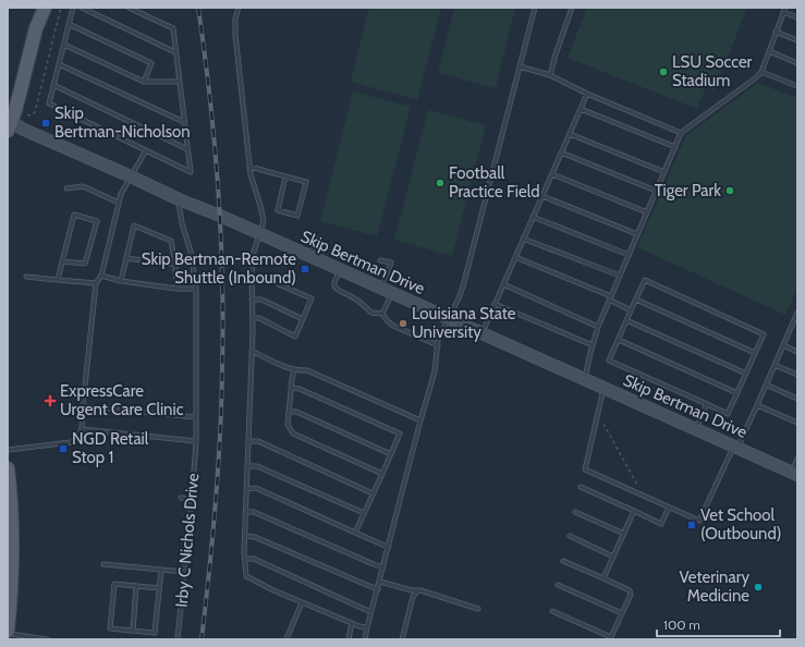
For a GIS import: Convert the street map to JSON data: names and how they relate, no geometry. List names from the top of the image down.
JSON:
{
  "streets": {
    "street": ["Skip Bertman Drive"],
    "lane": ["Irby C Nichols Drive"]
  },
  "crossings": [
    ["Skip Bertman Drive", "Irby C Nichols Drive"]
  ],
  "places": {
    "other": [
      "LSU Soccer Stadium",
      "Football Practice Field",
      "Tiger Park",
      "Louisiana State University",
      "Veterinary Medicine"
    ],
    "transit": [
      "Skip Bertman-Nicholson",
      "Skip Bertman-Remote Shuttle (Inbound)",
      "NGD Retail Stop 1",
      "Vet School (Outbound)"
    ],
    "health": ["ExpressCare Urgent Care Clinic"]
  },
  "scale_bar": "100 m"
}
